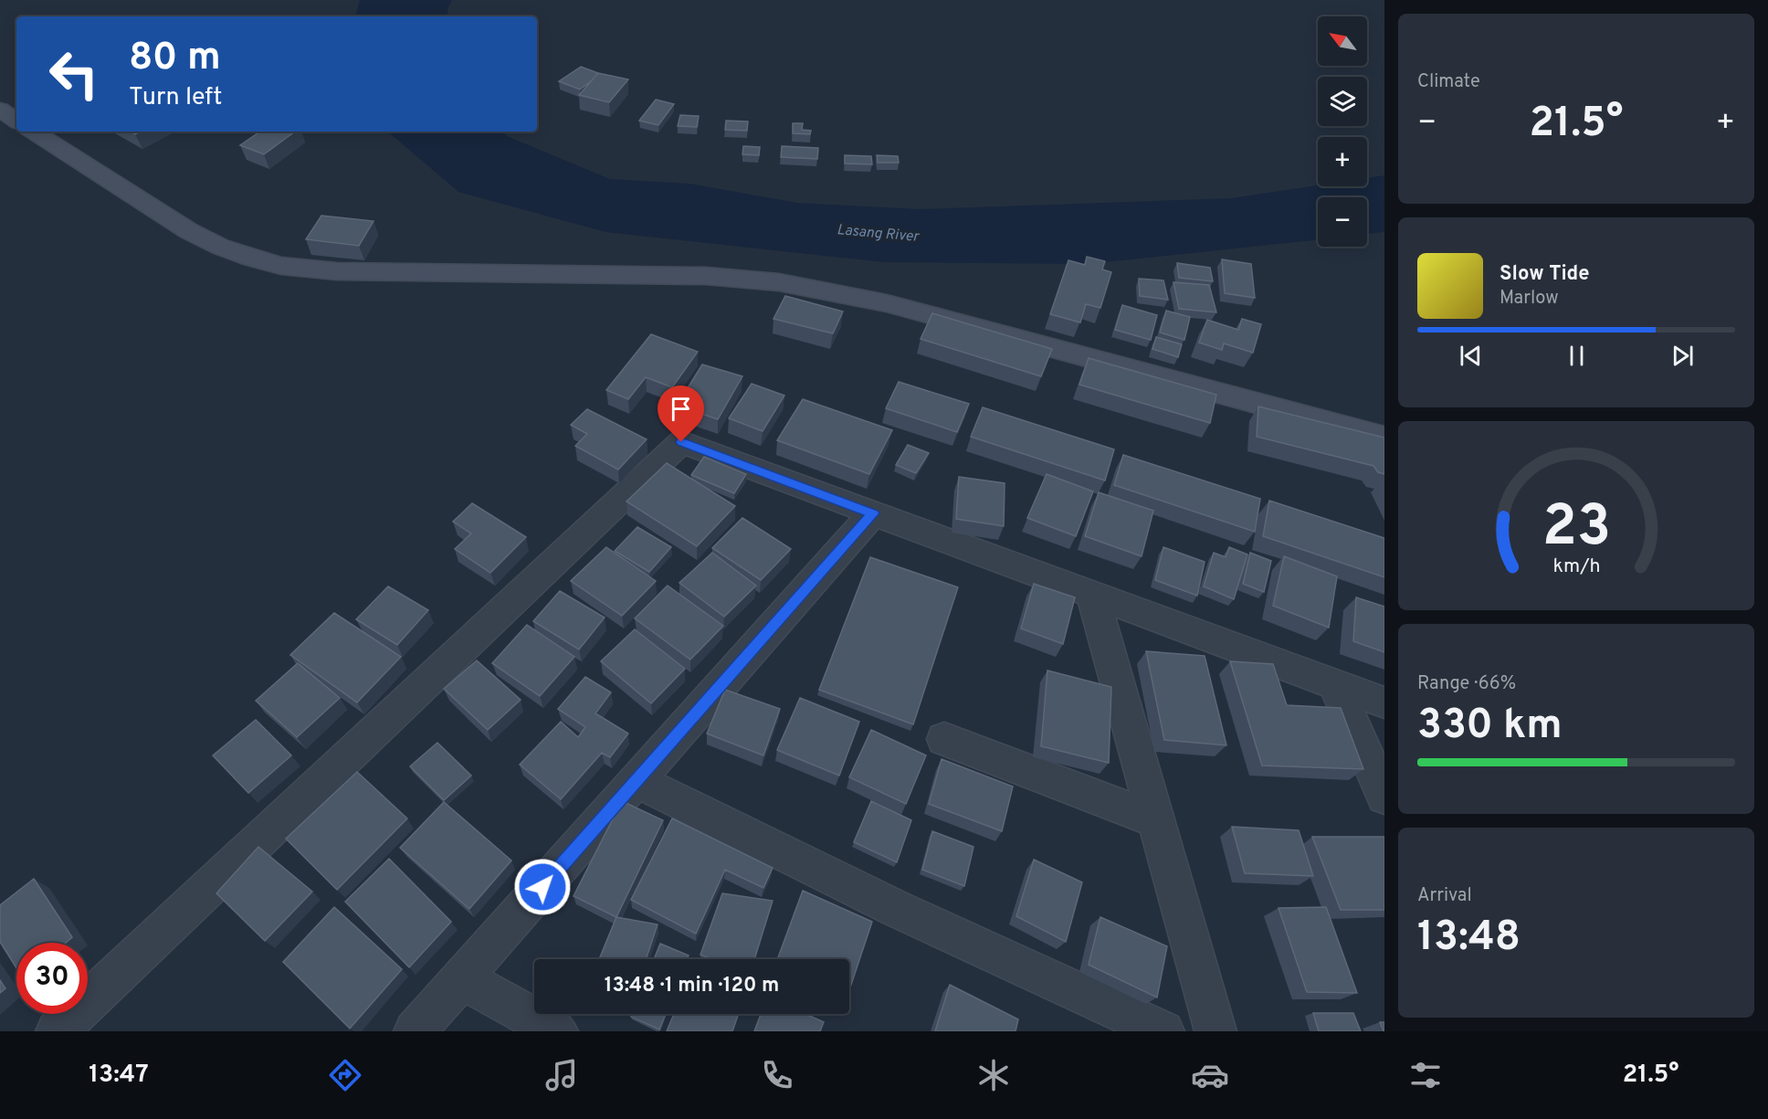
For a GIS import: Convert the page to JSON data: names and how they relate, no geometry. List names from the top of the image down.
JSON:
{
  "water": ["Lasang River"],
  "north": "top left",
  "page": {
    "tile": [
      "Climate",
      ["Range · 66%", "330 km"],
      ["Arrival", "13:48"]
    ],
    "map_buttons": ["+", "−"],
    "turn": ["80 m", "Turn left"],
    "heat": ["−", "21.5°", "+"],
    "song": ["Slow Tide", "Marlow"],
    "limit": "30",
    "trip": "13:48 · 1 min · 120 m",
    "tabs": ["13:47", "21.5°"],
    "gauge": ["23", "km/h"]
  }
}
